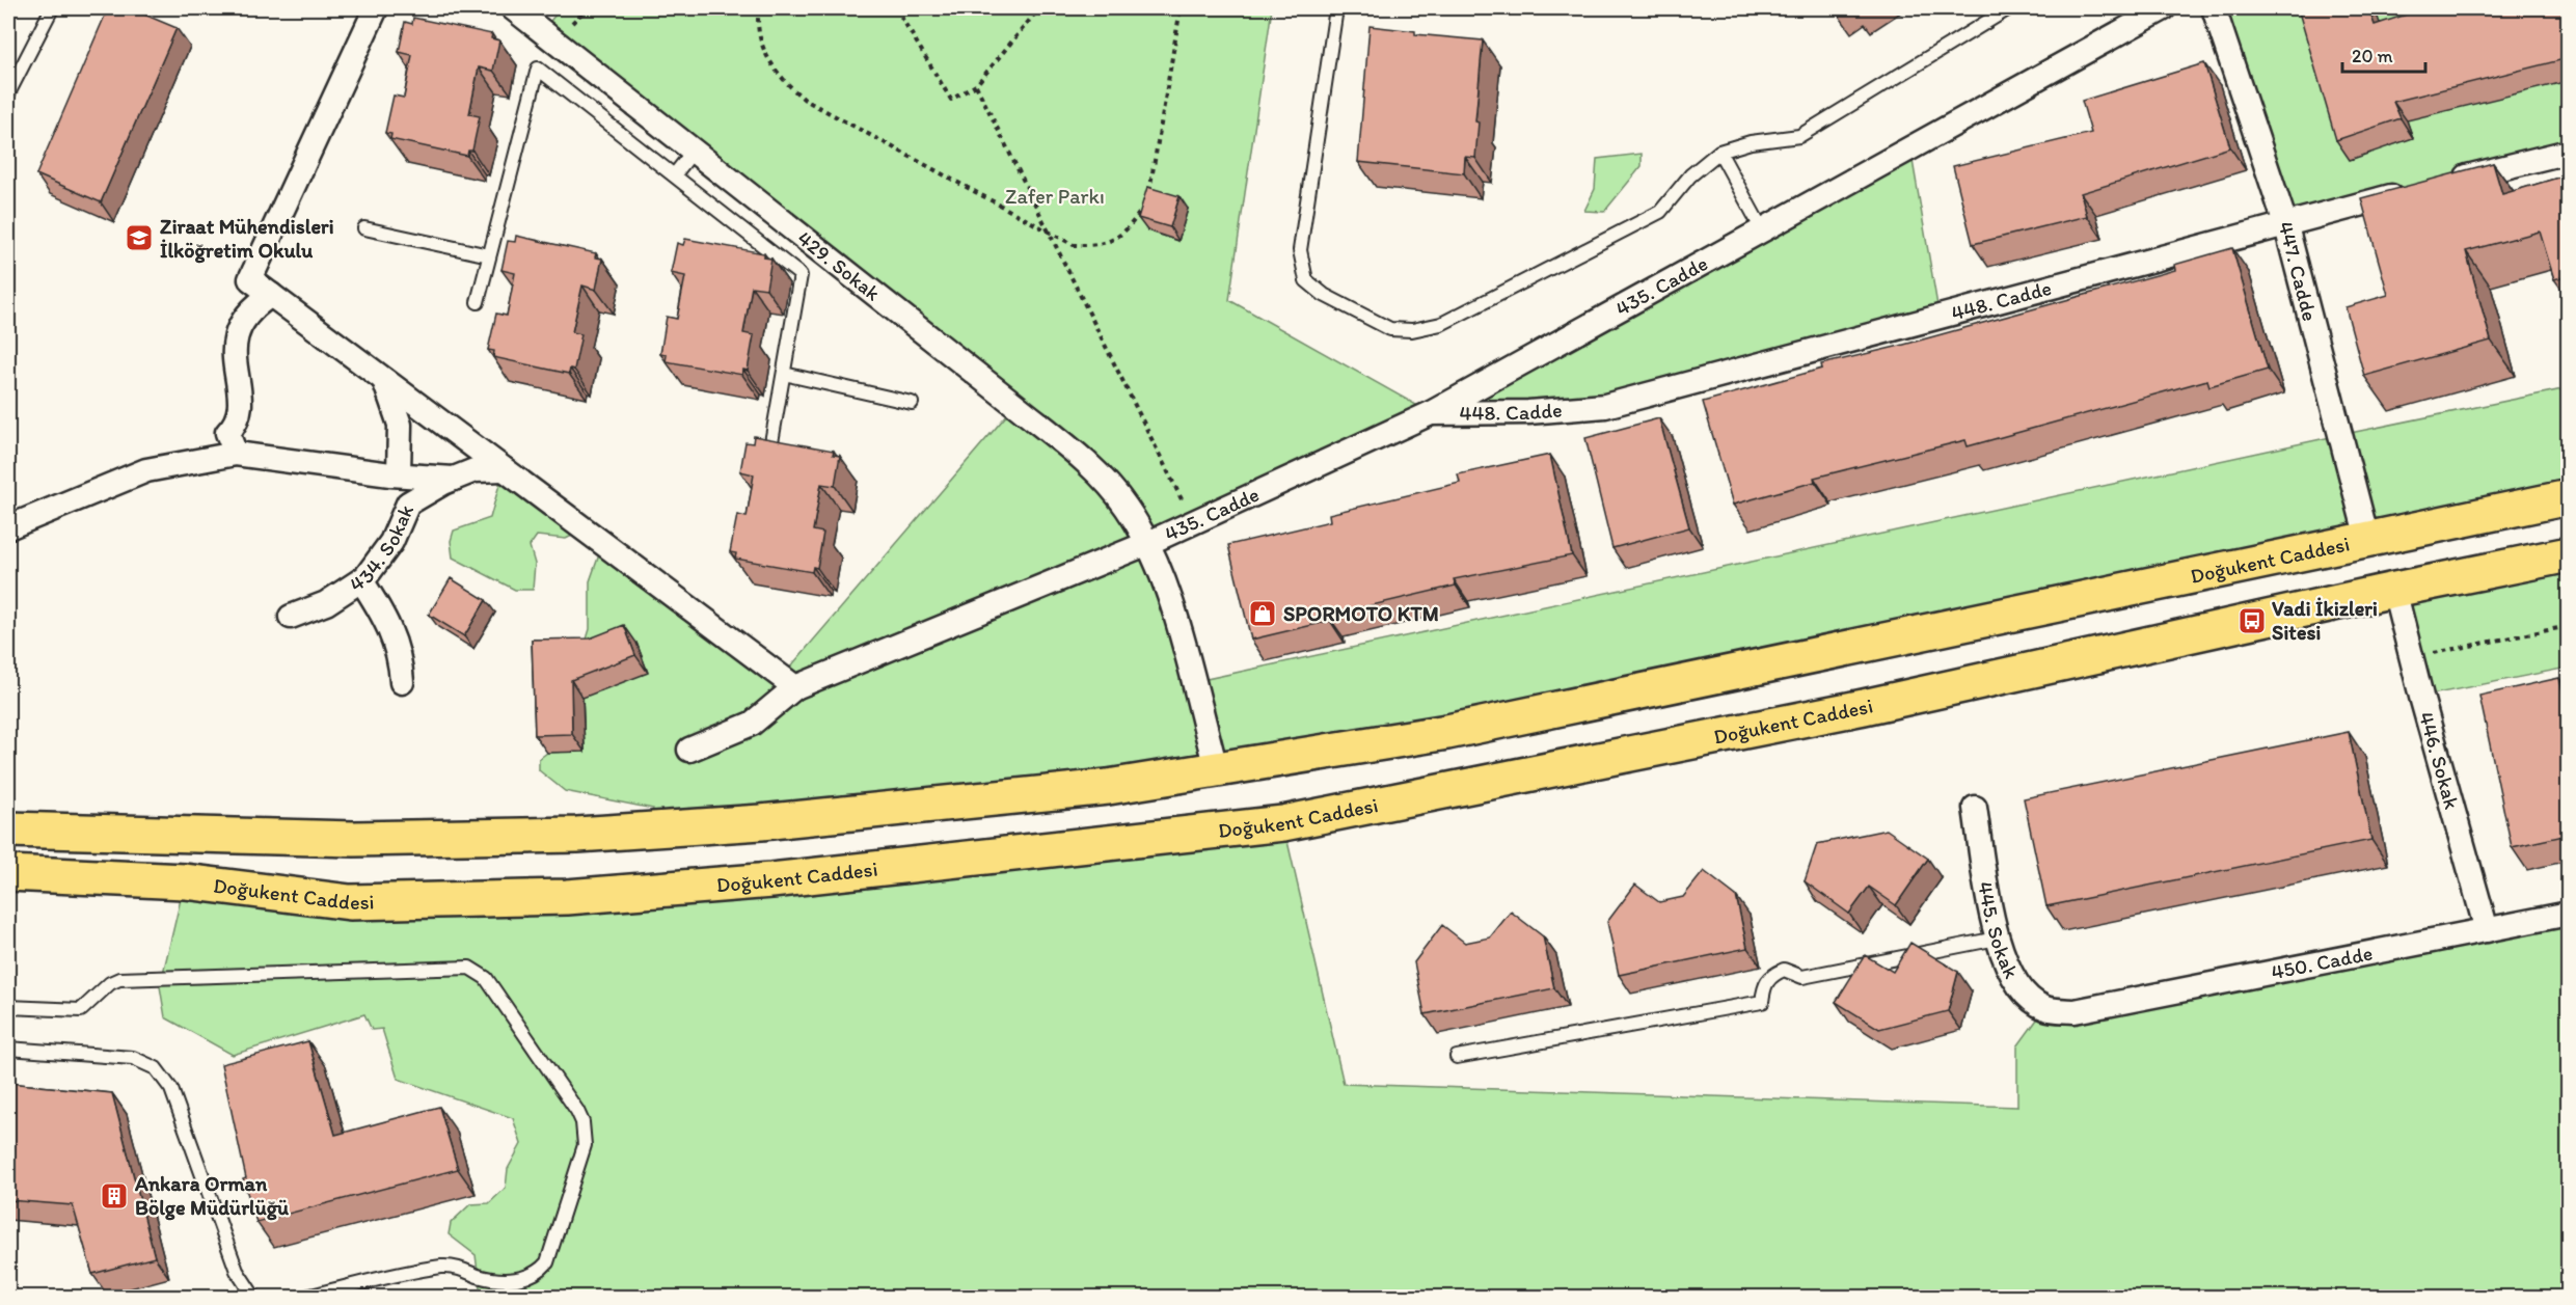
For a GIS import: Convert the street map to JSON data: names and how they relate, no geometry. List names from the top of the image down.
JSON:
{
  "streets": {
    "main road": ["Doğukent Caddesi"],
    "street": [
      "429. Sokak",
      "447. Cadde",
      "435. Cadde",
      "448. Cadde",
      "434. Sokak",
      "446. Sokak",
      "445. Sokak",
      "450. Cadde"
    ]
  },
  "crossings": [
    ["429. Sokak", "435. Cadde"],
    ["429. Sokak", "Doğukent Caddesi"],
    ["447. Cadde", "448. Cadde"],
    ["447. Cadde", "Doğukent Caddesi"],
    ["435. Cadde", "448. Cadde"],
    ["Doğukent Caddesi", "446. Sokak"],
    ["446. Sokak", "450. Cadde"],
    ["445. Sokak", "450. Cadde"]
  ],
  "parks": ["Zafer Parkı"],
  "places": {
    "school or university": ["Ziraat Mühendisleri İlköğretim Okulu"],
    "shop": ["SPORMOTO KTM"],
    "bus stop": ["Vadi İkizleri Sitesi"],
    "building": ["Ankara Orman Bölge Müdürlüğü"]
  },
  "scale_bar": "20 m"
}
